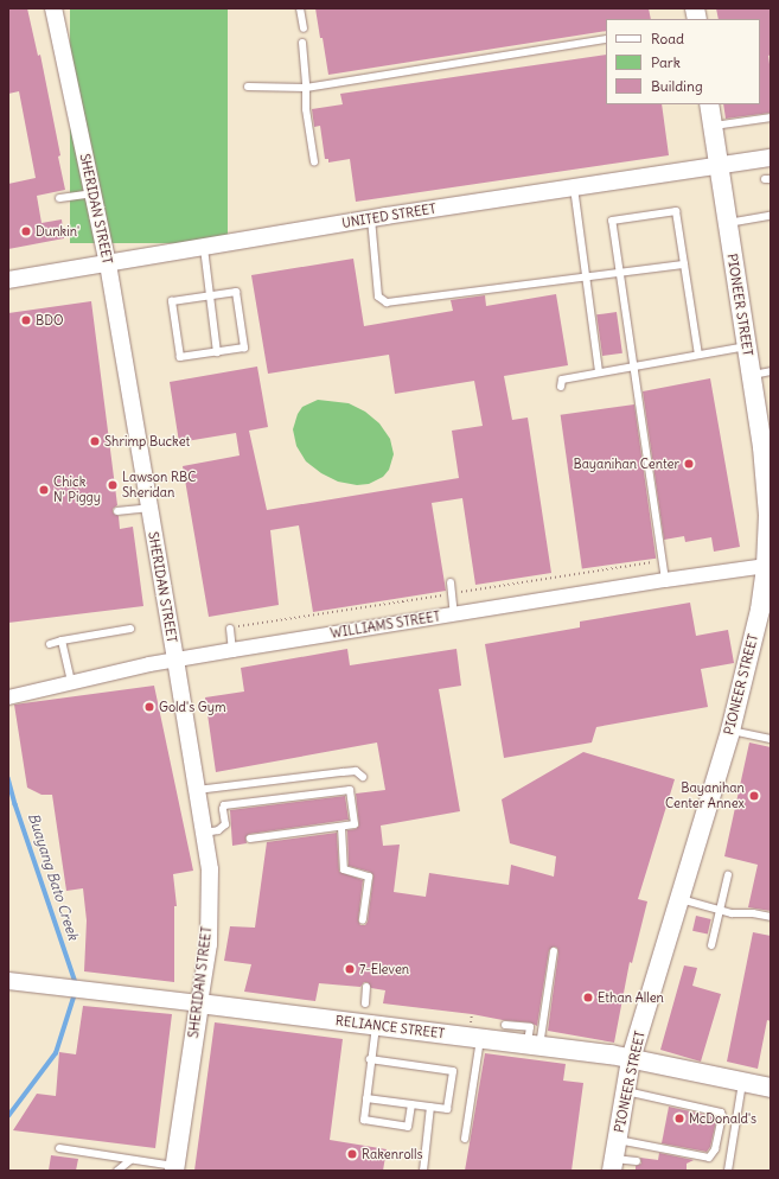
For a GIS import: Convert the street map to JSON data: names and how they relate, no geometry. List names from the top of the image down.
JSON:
{
  "streets": {
    "main road": ["SHERIDAN STREET", "PIONEER STREET", "RELIANCE STREET"],
    "street": ["UNITED STREET", "WILLIAMS STREET"]
  },
  "crossings": [
    ["SHERIDAN STREET", "UNITED STREET"],
    ["SHERIDAN STREET", "WILLIAMS STREET"],
    ["SHERIDAN STREET", "RELIANCE STREET"],
    ["UNITED STREET", "PIONEER STREET"],
    ["PIONEER STREET", "WILLIAMS STREET"],
    ["PIONEER STREET", "RELIANCE STREET"]
  ],
  "water": ["Buayang Bato Creek"],
  "places": [
    "Dunkin'",
    "BDO",
    "Shrimp Bucket",
    "Bayanihan Center",
    "Lawson RBC Sheridan",
    "Chick N' Piggy",
    "Gold's Gym",
    "Bayanihan Center Annex",
    "7-Eleven",
    "Ethan Allen",
    "McDonald's",
    "Rakenrolls"
  ],
  "legend": ["Road", "Park", "Building"]
}
